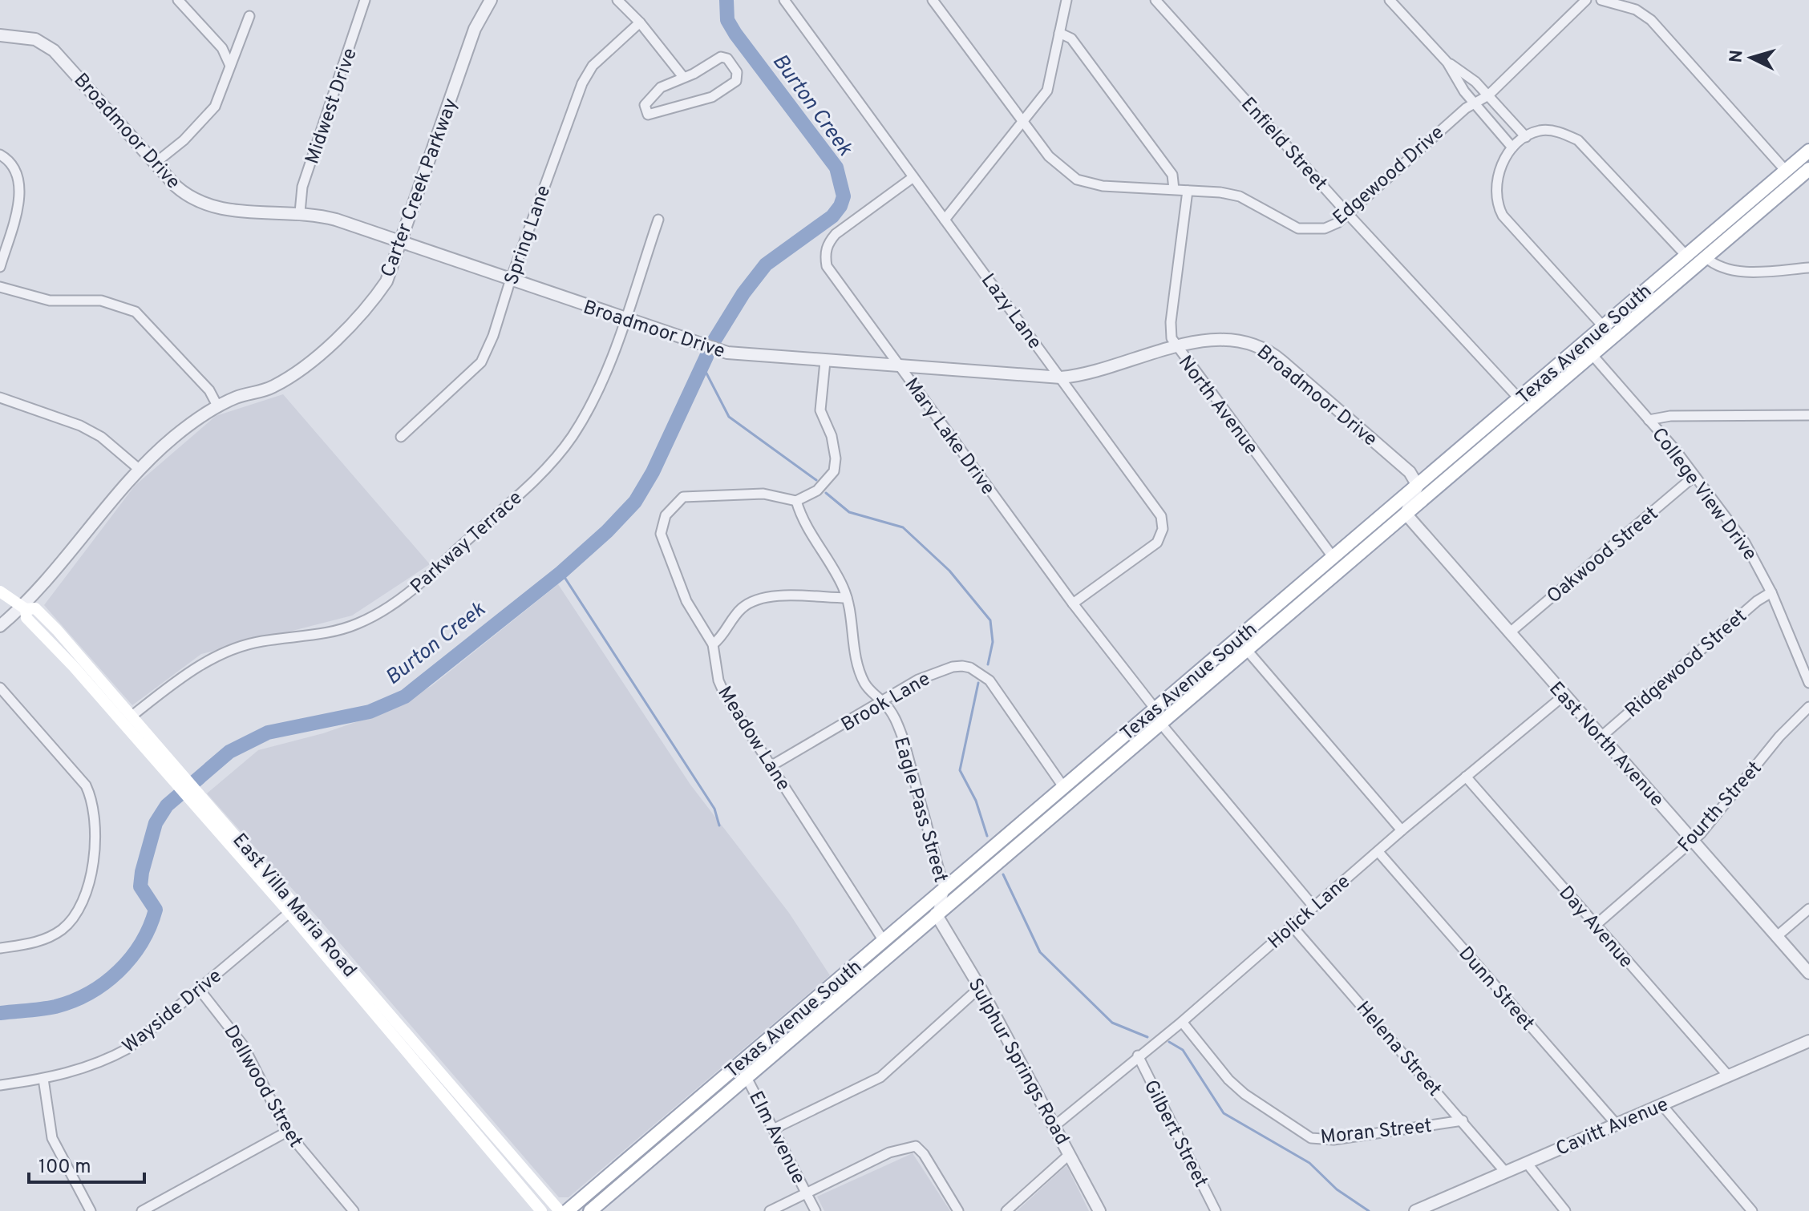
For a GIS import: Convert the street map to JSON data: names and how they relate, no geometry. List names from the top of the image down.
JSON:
{
  "streets": {
    "main road": ["Texas Avenue South", "East Villa Maria Road"],
    "street": [
      "Midwest Drive",
      "Broadmoor Drive",
      "Enfield Street",
      "Edgewood Drive",
      "Carter Creek Parkway",
      "Spring Lane",
      "Lazy Lane",
      "North Avenue",
      "Mary Lake Drive",
      "College View Drive",
      "Parkway Terrace",
      "Oakwood Street",
      "Ridgewood Street",
      "Brook Lane",
      "Meadow Lane",
      "East North Avenue",
      "Fourth Street",
      "Eagle Pass Street",
      "Holick Lane",
      "Day Avenue",
      "Dunn Street",
      "Wayside Drive",
      "Helena Street",
      "Sulphur Springs Road",
      "Dellwood Street",
      "Cavitt Avenue",
      "Moran Street",
      "Gilbert Street",
      "Elm Avenue"
    ]
  },
  "crossings": [
    ["Midwest Drive", "Broadmoor Drive"],
    ["Broadmoor Drive", "Carter Creek Parkway"],
    ["Broadmoor Drive", "Spring Lane"],
    ["Broadmoor Drive", "Lazy Lane"],
    ["Broadmoor Drive", "Texas Avenue South"],
    ["Broadmoor Drive", "North Avenue"],
    ["Broadmoor Drive", "Mary Lake Drive"],
    ["Broadmoor Drive", "Parkway Terrace"],
    ["Enfield Street", "Edgewood Drive"],
    ["Enfield Street", "Texas Avenue South"],
    ["Edgewood Drive", "North Avenue"],
    ["Carter Creek Parkway", "East Villa Maria Road"],
    ["Lazy Lane", "Mary Lake Drive"],
    ["Texas Avenue South", "North Avenue"],
    ["Texas Avenue South", "Mary Lake Drive"],
    ["Texas Avenue South", "College View Drive"],
    ["Texas Avenue South", "Brook Lane"],
    ["Texas Avenue South", "Meadow Lane"],
    ["Texas Avenue South", "East North Avenue"],
    ["Texas Avenue South", "Eagle Pass Street"],
    ["Texas Avenue South", "Sulphur Springs Road"],
    ["Texas Avenue South", "Elm Avenue"],
    ["College View Drive", "Oakwood Street"],
    ["College View Drive", "Ridgewood Street"],
    ["Parkway Terrace", "East Villa Maria Road"],
    ["Oakwood Street", "East North Avenue"],
    ["Ridgewood Street", "East North Avenue"],
    ["Brook Lane", "Meadow Lane"],
    ["Brook Lane", "Eagle Pass Street"],
    ["Meadow Lane", "Eagle Pass Street"],
    ["East North Avenue", "Fourth Street"],
    ["East North Avenue", "Holick Lane"],
    ["Fourth Street", "Day Avenue"],
    ["Eagle Pass Street", "Sulphur Springs Road"],
    ["East Villa Maria Road", "Wayside Drive"],
    ["Holick Lane", "Day Avenue"],
    ["Holick Lane", "Dunn Street"],
    ["Holick Lane", "Helena Street"],
    ["Holick Lane", "Sulphur Springs Road"],
    ["Holick Lane", "Moran Street"],
    ["Holick Lane", "Gilbert Street"],
    ["Day Avenue", "Cavitt Avenue"],
    ["Dunn Street", "Cavitt Avenue"],
    ["Wayside Drive", "Dellwood Street"],
    ["Helena Street", "Cavitt Avenue"],
    ["Helena Street", "Moran Street"]
  ],
  "water": ["Burton Creek"],
  "scale_bar": "100 m",
  "north": "left"
}
